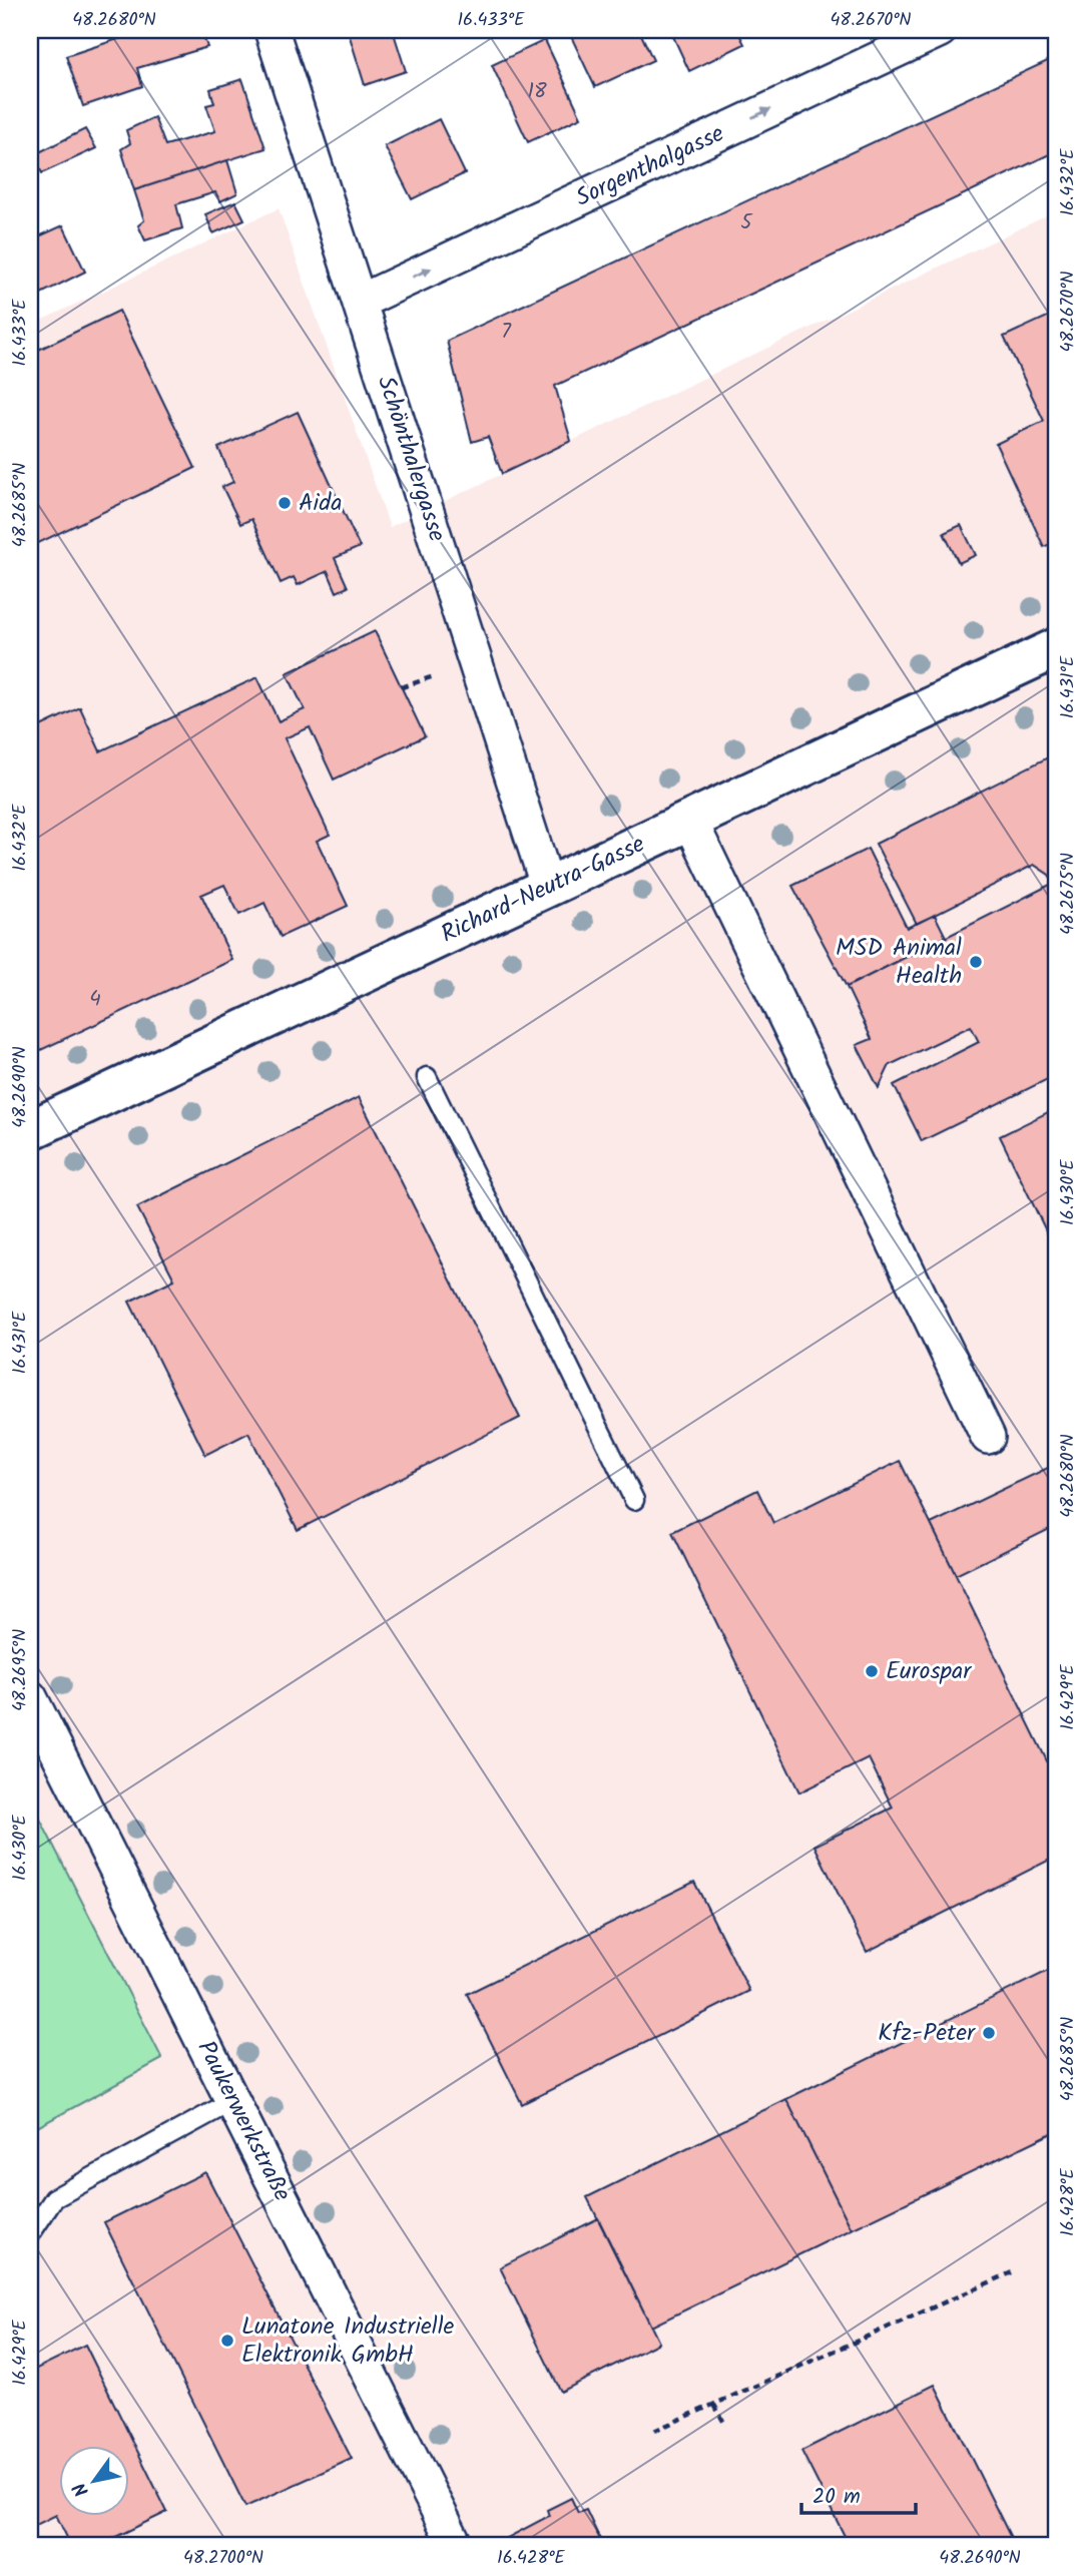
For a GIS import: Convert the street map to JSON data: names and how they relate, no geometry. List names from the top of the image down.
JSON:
{
  "streets": {
    "street": [
      "Sorgenthalgasse",
      "Schönthalergasse",
      "Richard-Neutra-Gasse",
      "Paukerwerkstraße"
    ]
  },
  "crossings": [
    ["Sorgenthalgasse", "Schönthalergasse"],
    ["Schönthalergasse", "Richard-Neutra-Gasse"]
  ],
  "one_way": ["Sorgenthalgasse"],
  "places": [
    "Aida",
    "MSD Animal Health",
    "Eurospar",
    "Kfz-Peter",
    "Lunatone Industrielle Elektronik GmbH"
  ],
  "house_numbers": [
    "18",
    "5",
    "7",
    "4"
  ],
  "scale_bar": "20 m",
  "north": "bottom left",
  "coordinates": [
    "48.2680°N",
    "16.433°E",
    "48.2670°N",
    "16.432°E",
    "48.2685°N",
    "16.431°E",
    "48.2675°N",
    "48.2690°N",
    "16.430°E",
    "48.2695°N",
    "16.429°E",
    "16.428°E",
    "48.2700°N"
  ]
}
